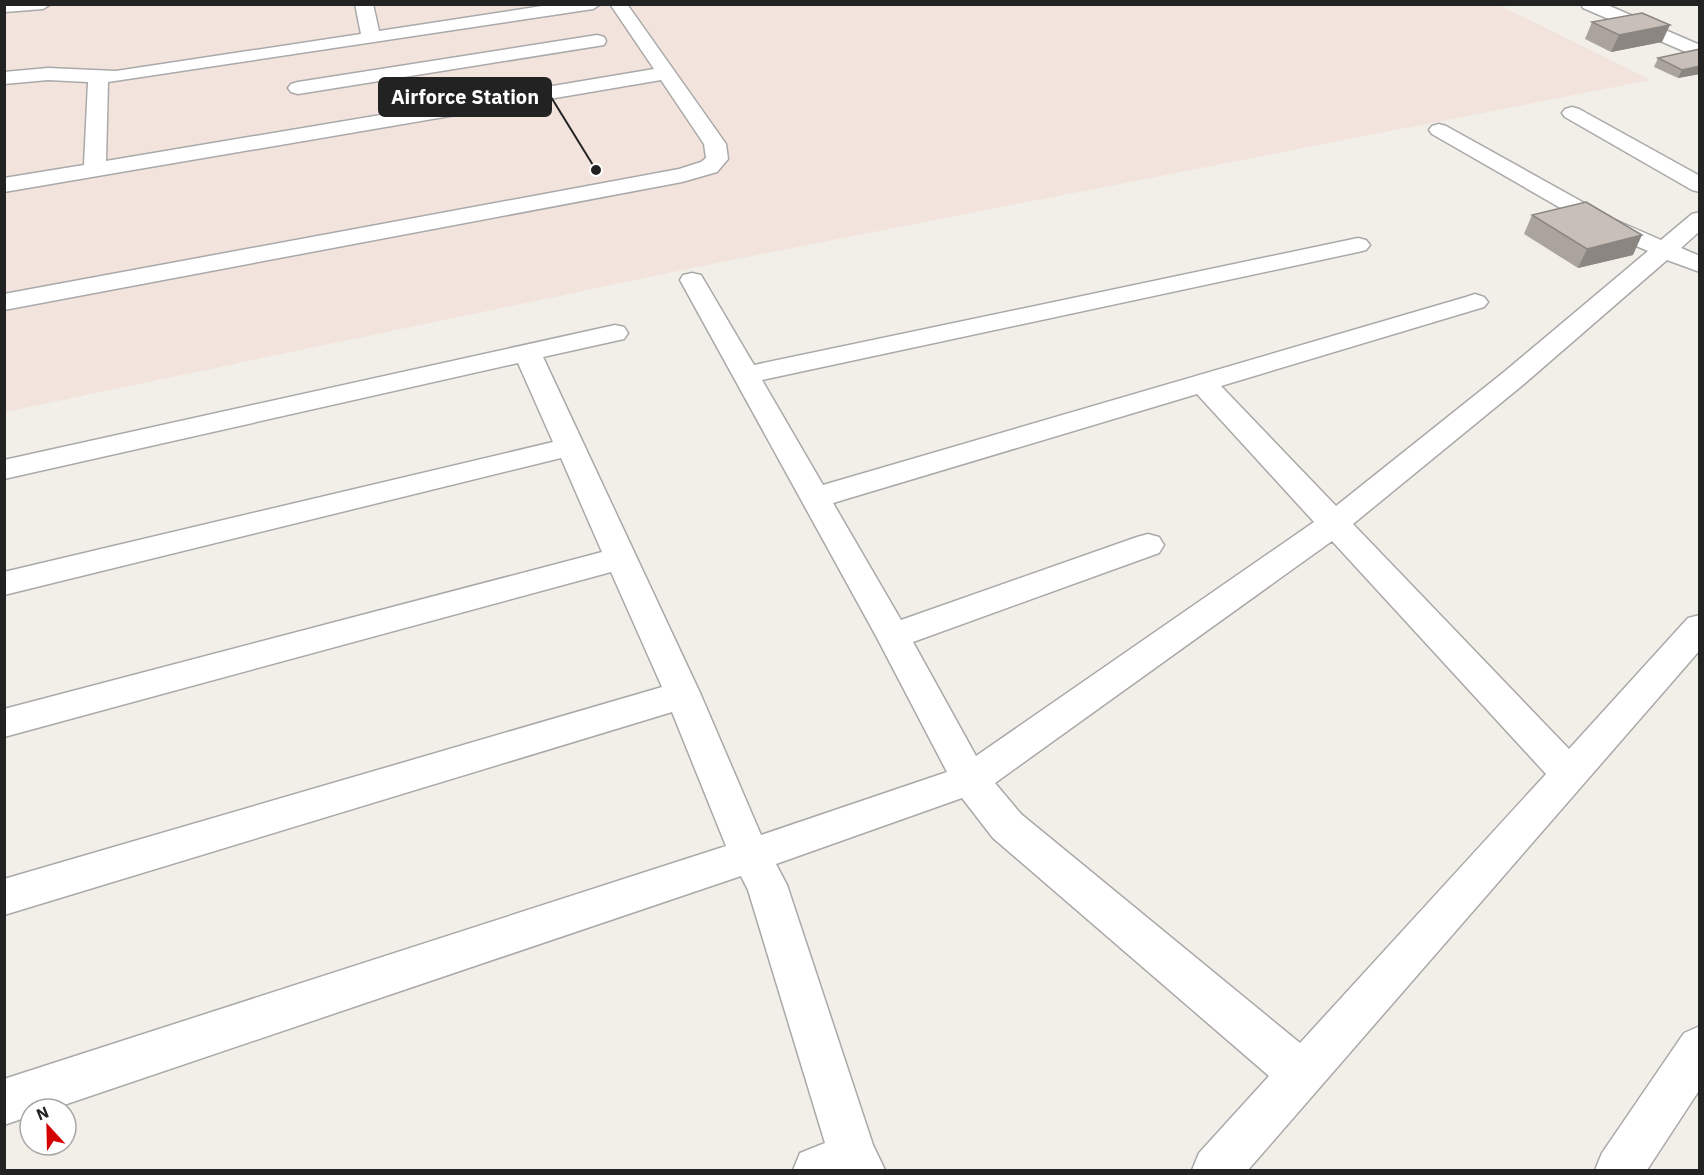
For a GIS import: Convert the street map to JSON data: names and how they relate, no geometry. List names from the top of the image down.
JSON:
{
  "places": ["Airforce Station"],
  "north": "top"
}
